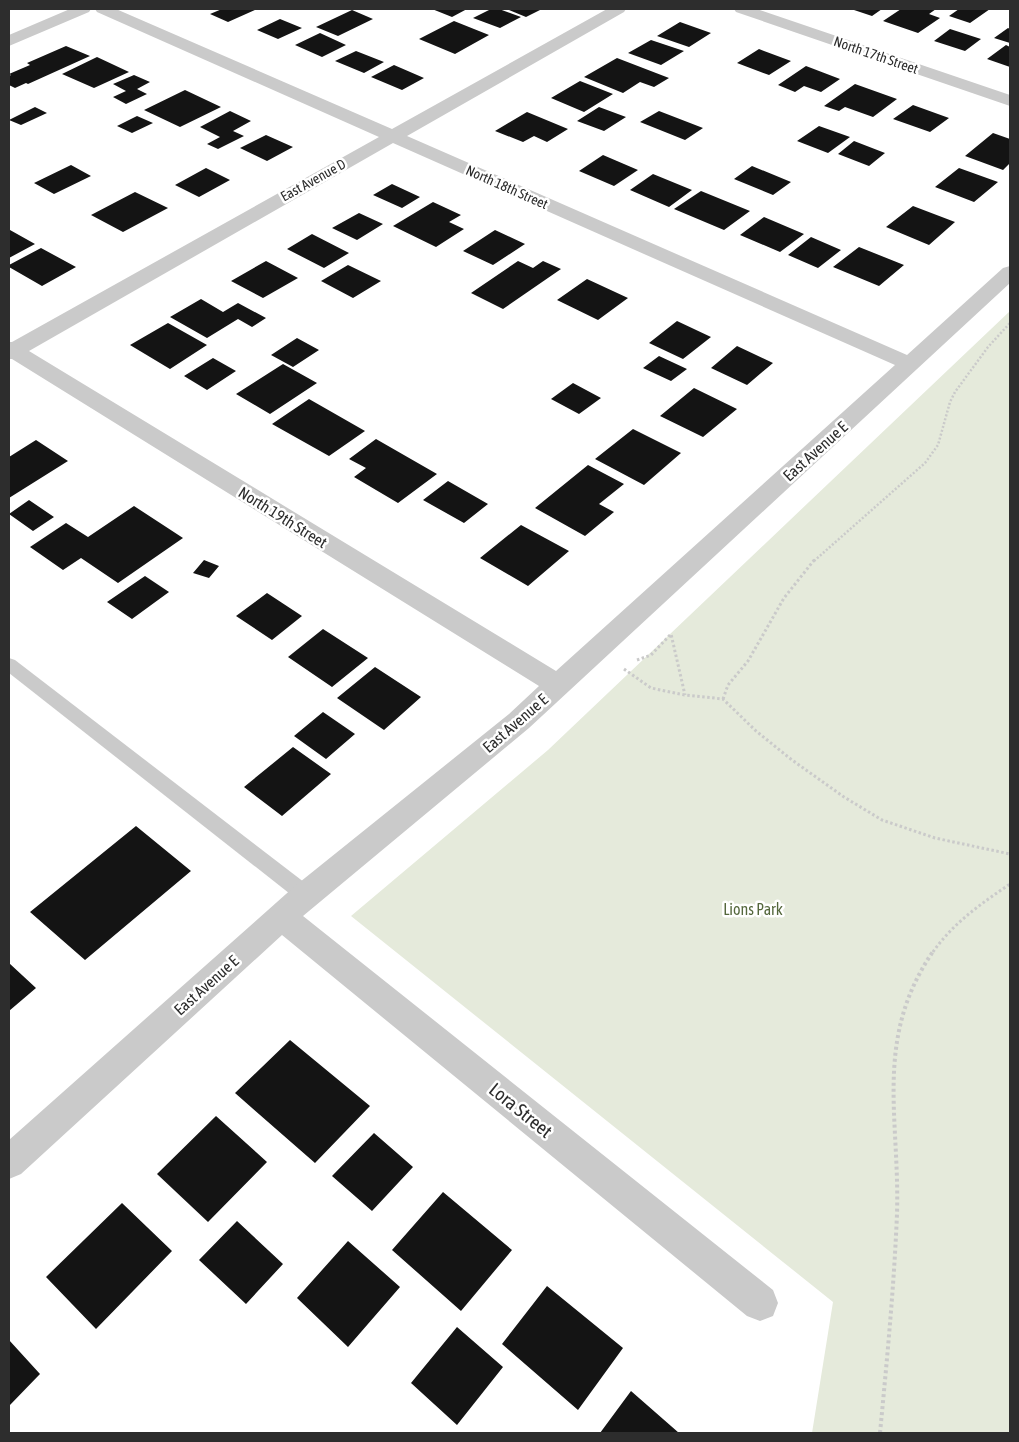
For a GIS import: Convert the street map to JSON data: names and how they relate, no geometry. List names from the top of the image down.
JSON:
{
  "streets": {
    "street": [
      "North 17th Street",
      "East Avenue D",
      "North 18th Street",
      "East Avenue E",
      "North 19th Street",
      "Lora Street"
    ]
  },
  "crossings": [
    ["East Avenue D", "North 18th Street"],
    ["East Avenue D", "North 19th Street"],
    ["North 18th Street", "East Avenue E"],
    ["East Avenue E", "North 19th Street"],
    ["East Avenue E", "Lora Street"]
  ],
  "parks": ["Lions Park"]
}
